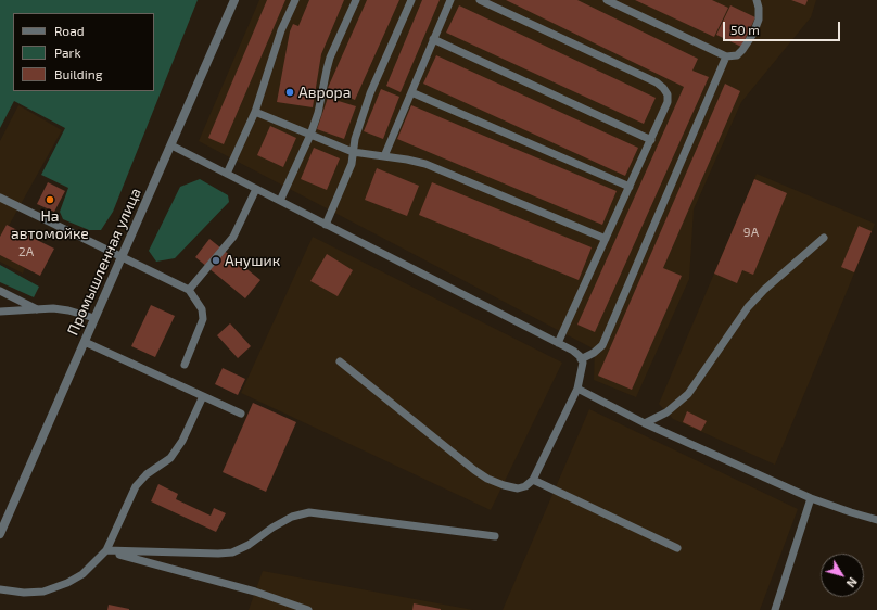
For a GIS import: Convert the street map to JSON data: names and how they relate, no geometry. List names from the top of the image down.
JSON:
{
  "streets": {
    "street": ["Промышленная улица"]
  },
  "places": ["Аврора", "На автомойке", "Анушик"],
  "house_numbers": ["9А", "2А"],
  "legend": ["Road", "Park", "Building"],
  "scale_bar": "50 m",
  "north": "bottom right"
}
